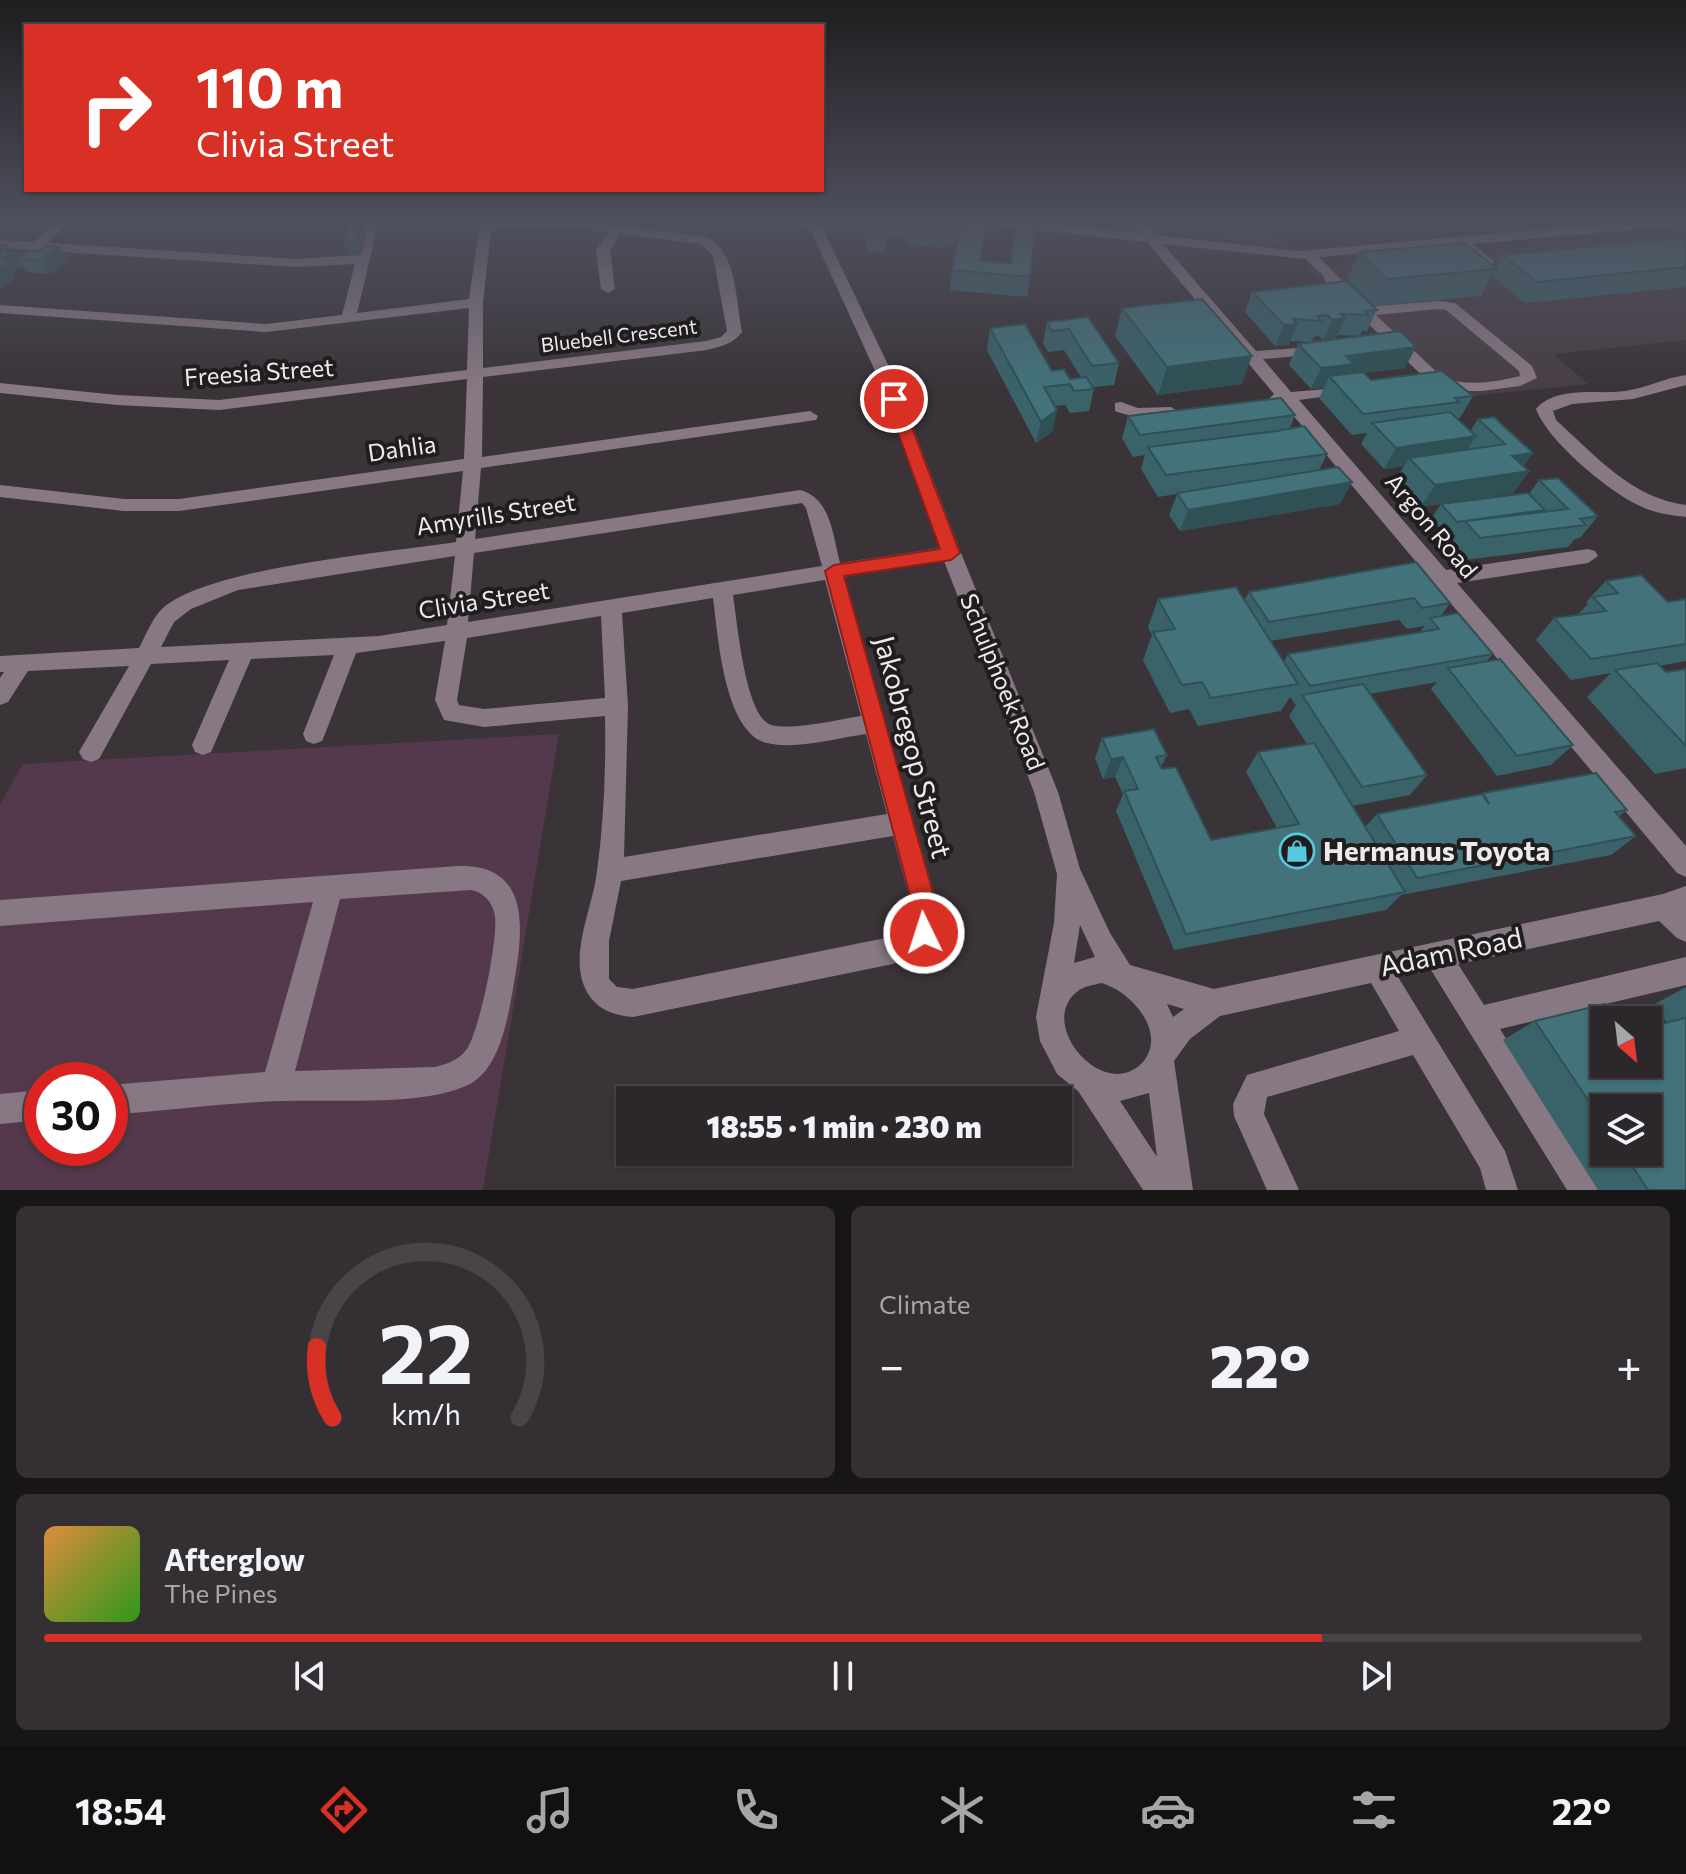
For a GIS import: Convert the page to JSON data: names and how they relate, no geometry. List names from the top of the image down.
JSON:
{
  "streets": {
    "street": [
      "Bluebell Crescent",
      "Freesia Street",
      "Dahlia",
      "Amyrills Street",
      "Argon Road",
      "Clivia Street",
      "Schulphoek Road",
      "Jakobregop Street",
      "Adam Road"
    ]
  },
  "crossings": [
    ["Bluebell Crescent", "Freesia Street"],
    ["Amyrills Street", "Clivia Street"],
    ["Amyrills Street", "Jakobregop Street"],
    ["Clivia Street", "Schulphoek Road"],
    ["Clivia Street", "Jakobregop Street"],
    ["Schulphoek Road", "Adam Road"]
  ],
  "places": {
    "shop": ["Hermanus Toyota"]
  },
  "north": "bottom right",
  "page": {
    "turn": ["110 m", "Clivia Street"],
    "limit": "30",
    "trip": "18:55 · 1 min · 230 m",
    "tile": "Climate",
    "heat": ["−", "22°", "+"],
    "song": ["Afterglow", "The Pines"],
    "tabs": ["18:54", "22°"],
    "gauge": ["22", "km/h"]
  }
}
